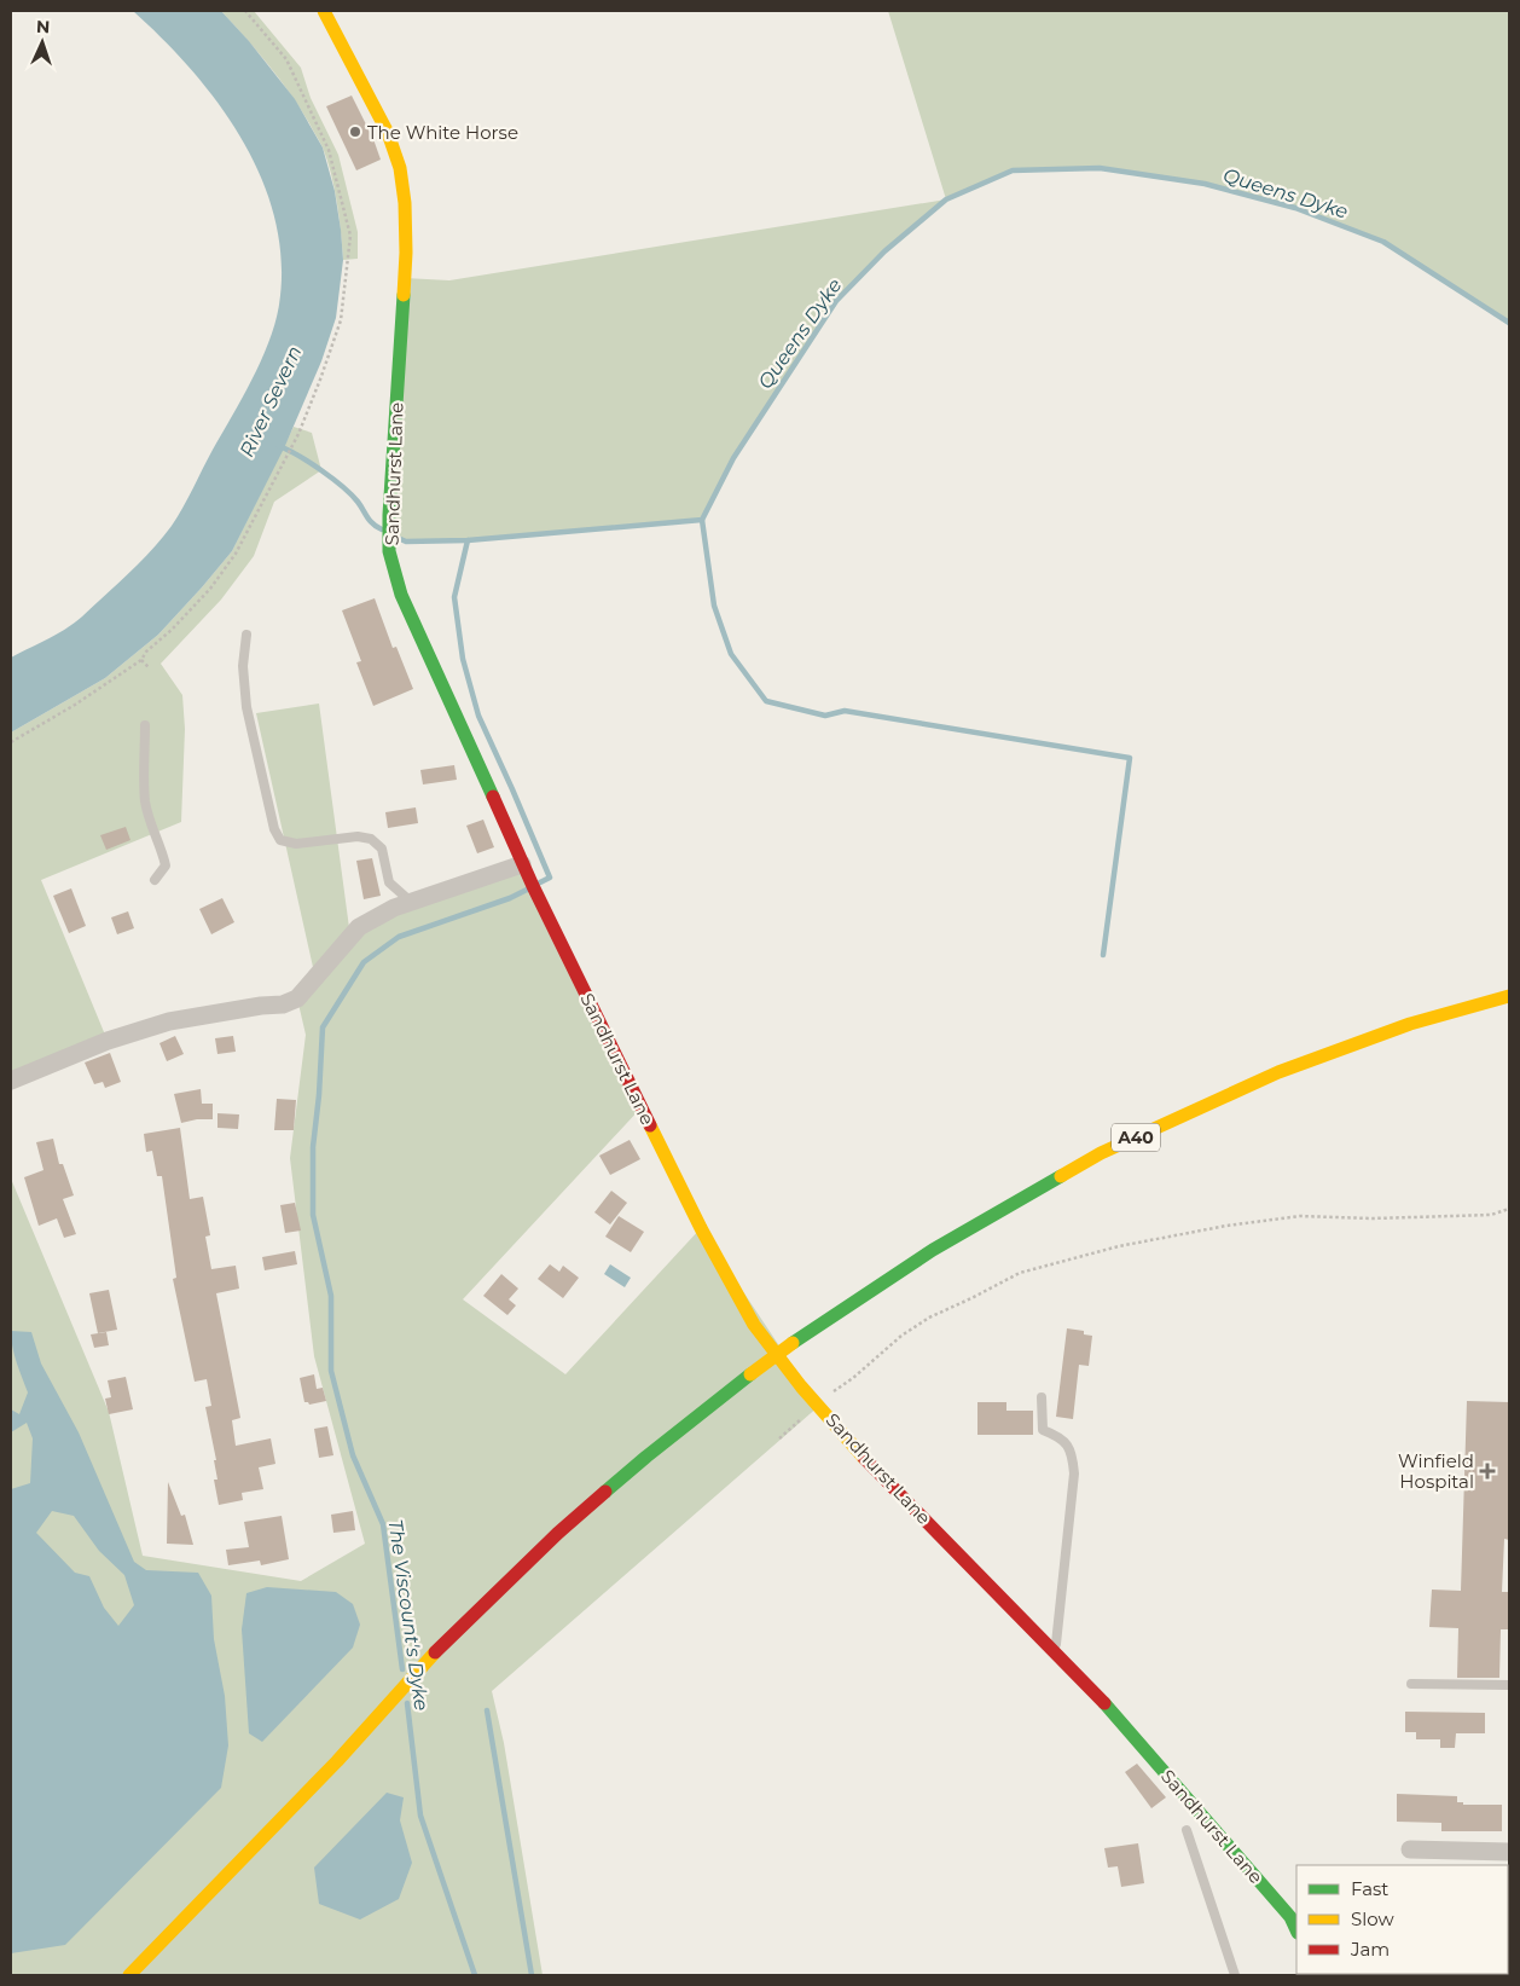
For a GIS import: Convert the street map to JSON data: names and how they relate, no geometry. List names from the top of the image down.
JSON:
{
  "streets": {
    "main road": ["Sandhurst Lane", "A40"]
  },
  "water": ["Queens Dyke", "River Severn", "The Viscount's Dyke"],
  "places": {
    "other": ["The White Horse"],
    "health": ["Winfield Hospital"]
  },
  "legend": ["Fast", "Slow", "Jam"],
  "north": "top"
}
